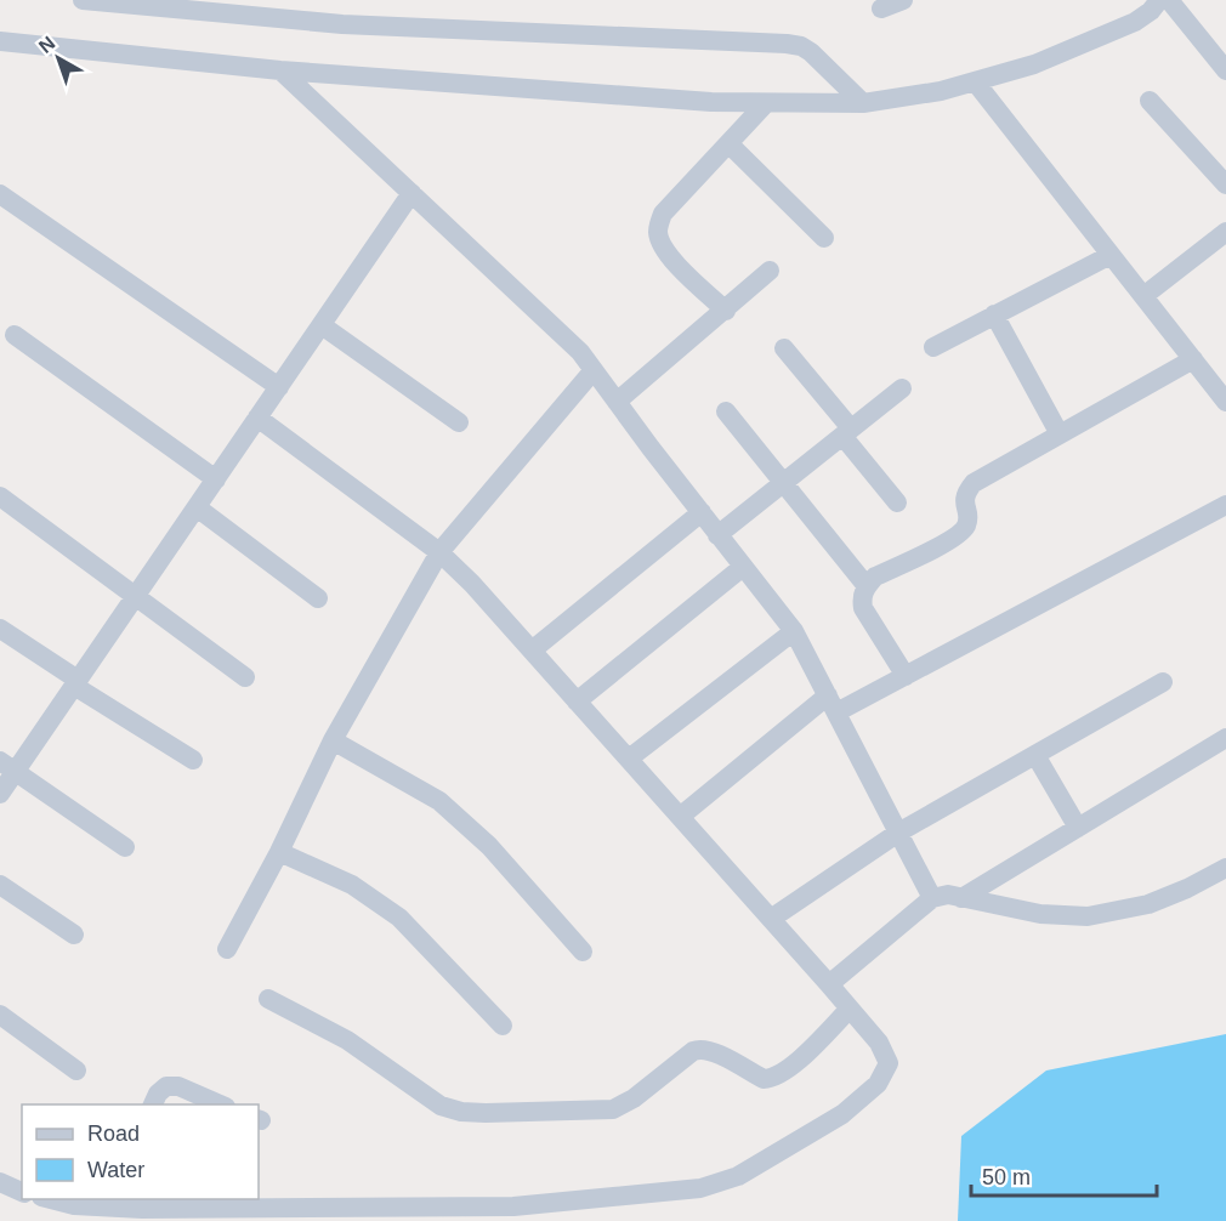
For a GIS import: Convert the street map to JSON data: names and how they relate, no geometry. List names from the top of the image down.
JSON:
{
  "legend": ["Road", "Water"],
  "scale_bar": "50 m",
  "north": "top left"
}
